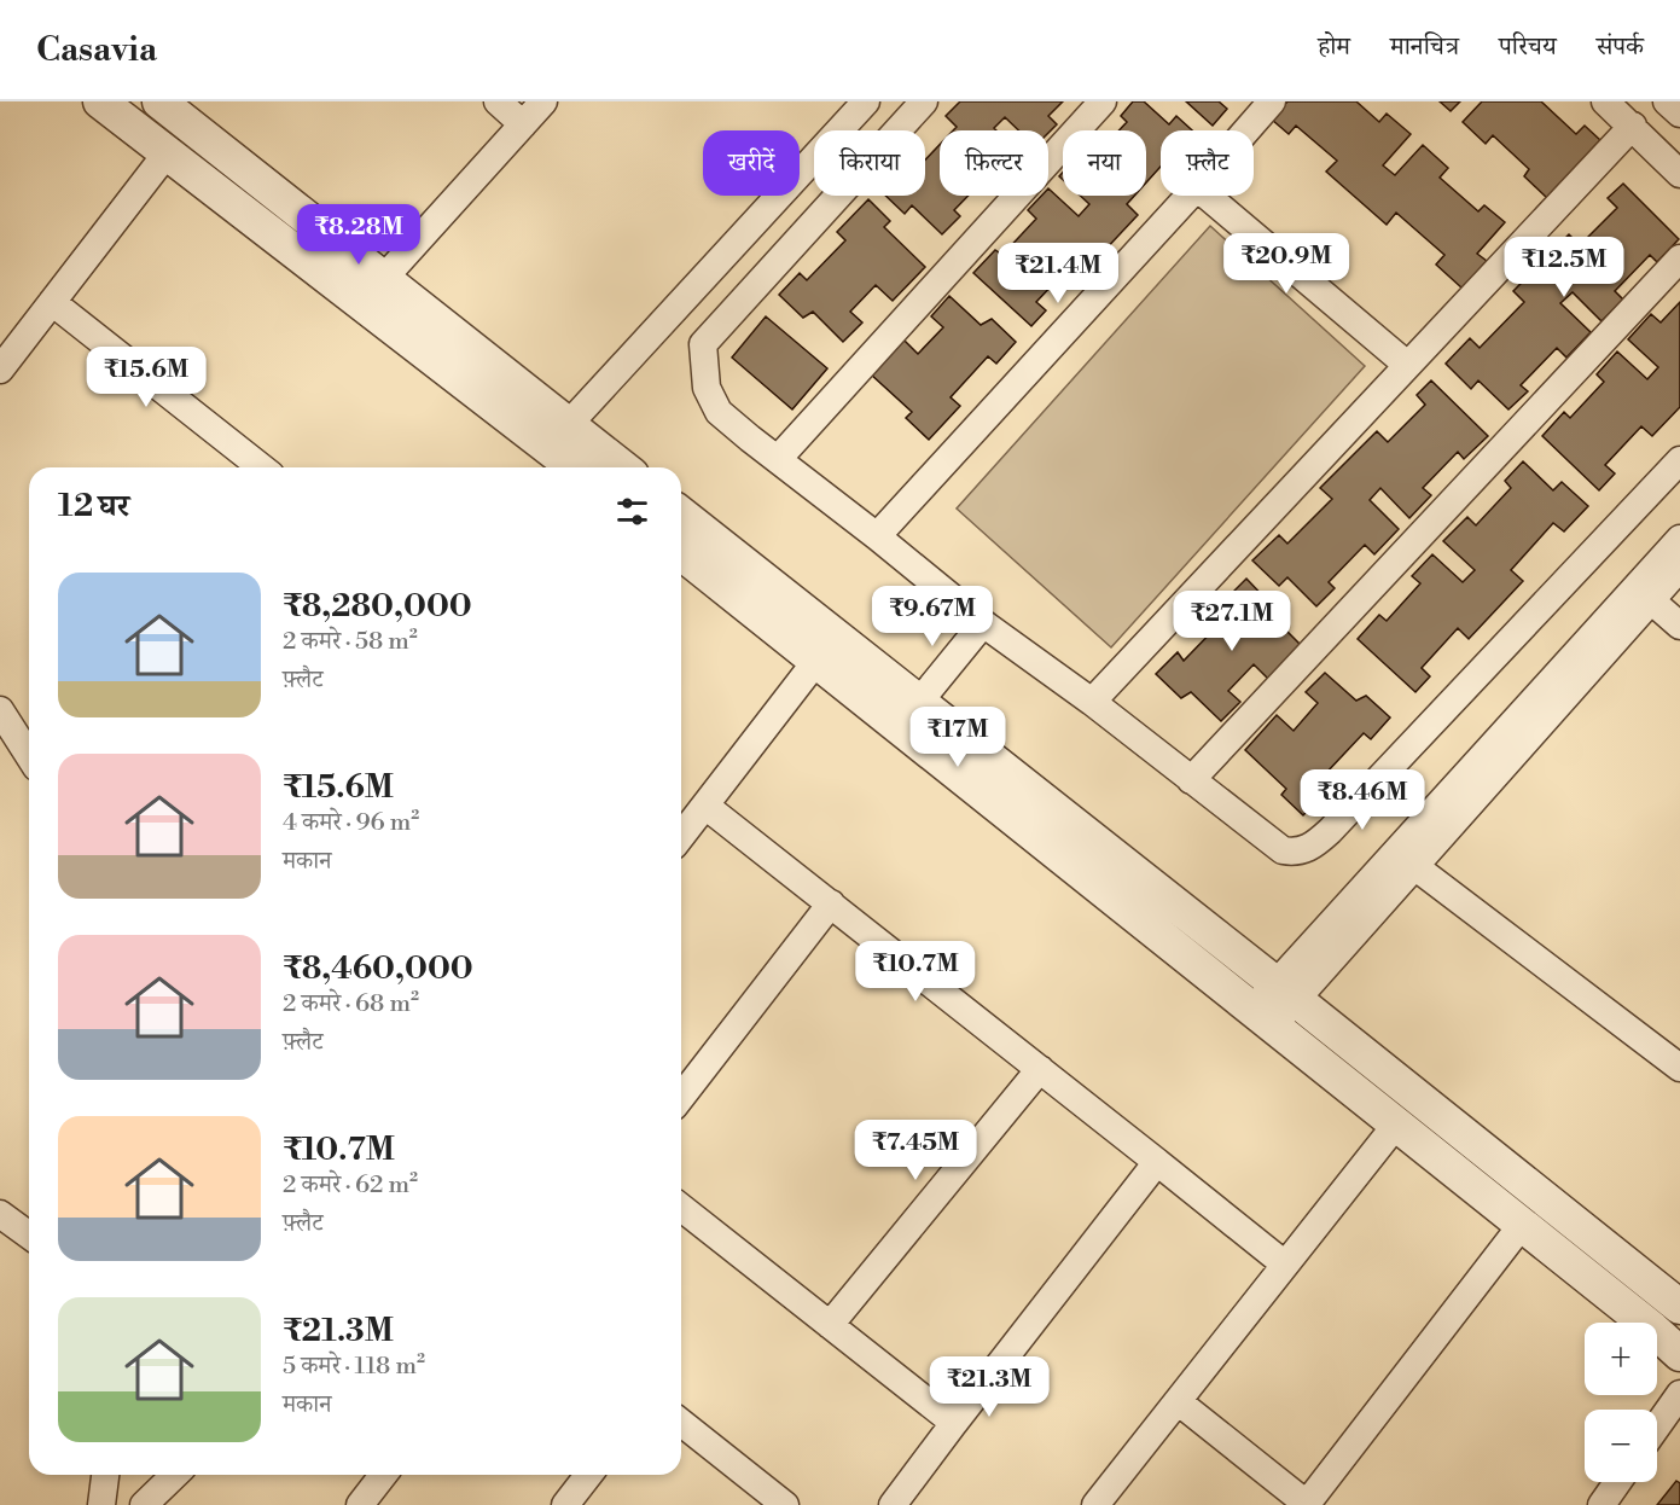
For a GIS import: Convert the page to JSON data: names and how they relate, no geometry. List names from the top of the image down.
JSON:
{
  "page": {
    "header": "Casavia",
    "nav": [
      "होम",
      "मानचित्र",
      "परिचय",
      "संपर्क"
    ],
    "chip": [
      "खरीदें",
      "किराया",
      "फ़िल्टर",
      "नया",
      "फ़्लैट"
    ],
    "price": [
      "₹8.28M",
      "₹20.9M",
      "₹12.5M",
      "₹21.4M",
      "₹15.6M",
      "₹9.67M",
      "₹27.1M",
      "₹17M",
      "₹8.46M",
      "₹10.7M",
      "₹7.45M",
      "₹21.3M"
    ],
    "heading": "12 घर",
    "list": [
      {
        "name": "₹8,280,000",
        "note": "2 कमरे · 58 m² · फ़्लैट"
      },
      {
        "name": "₹15.6M",
        "note": "4 कमरे · 96 m² · मकान"
      },
      {
        "name": "₹8,460,000",
        "note": "2 कमरे · 68 m² · फ़्लैट"
      },
      {
        "name": "₹10.7M",
        "note": "2 कमरे · 62 m² · फ़्लैट"
      },
      {
        "name": "₹21.3M",
        "note": "5 कमरे · 118 m² · मकान"
      }
    ],
    "map_buttons": ["+", "−"]
  }
}
